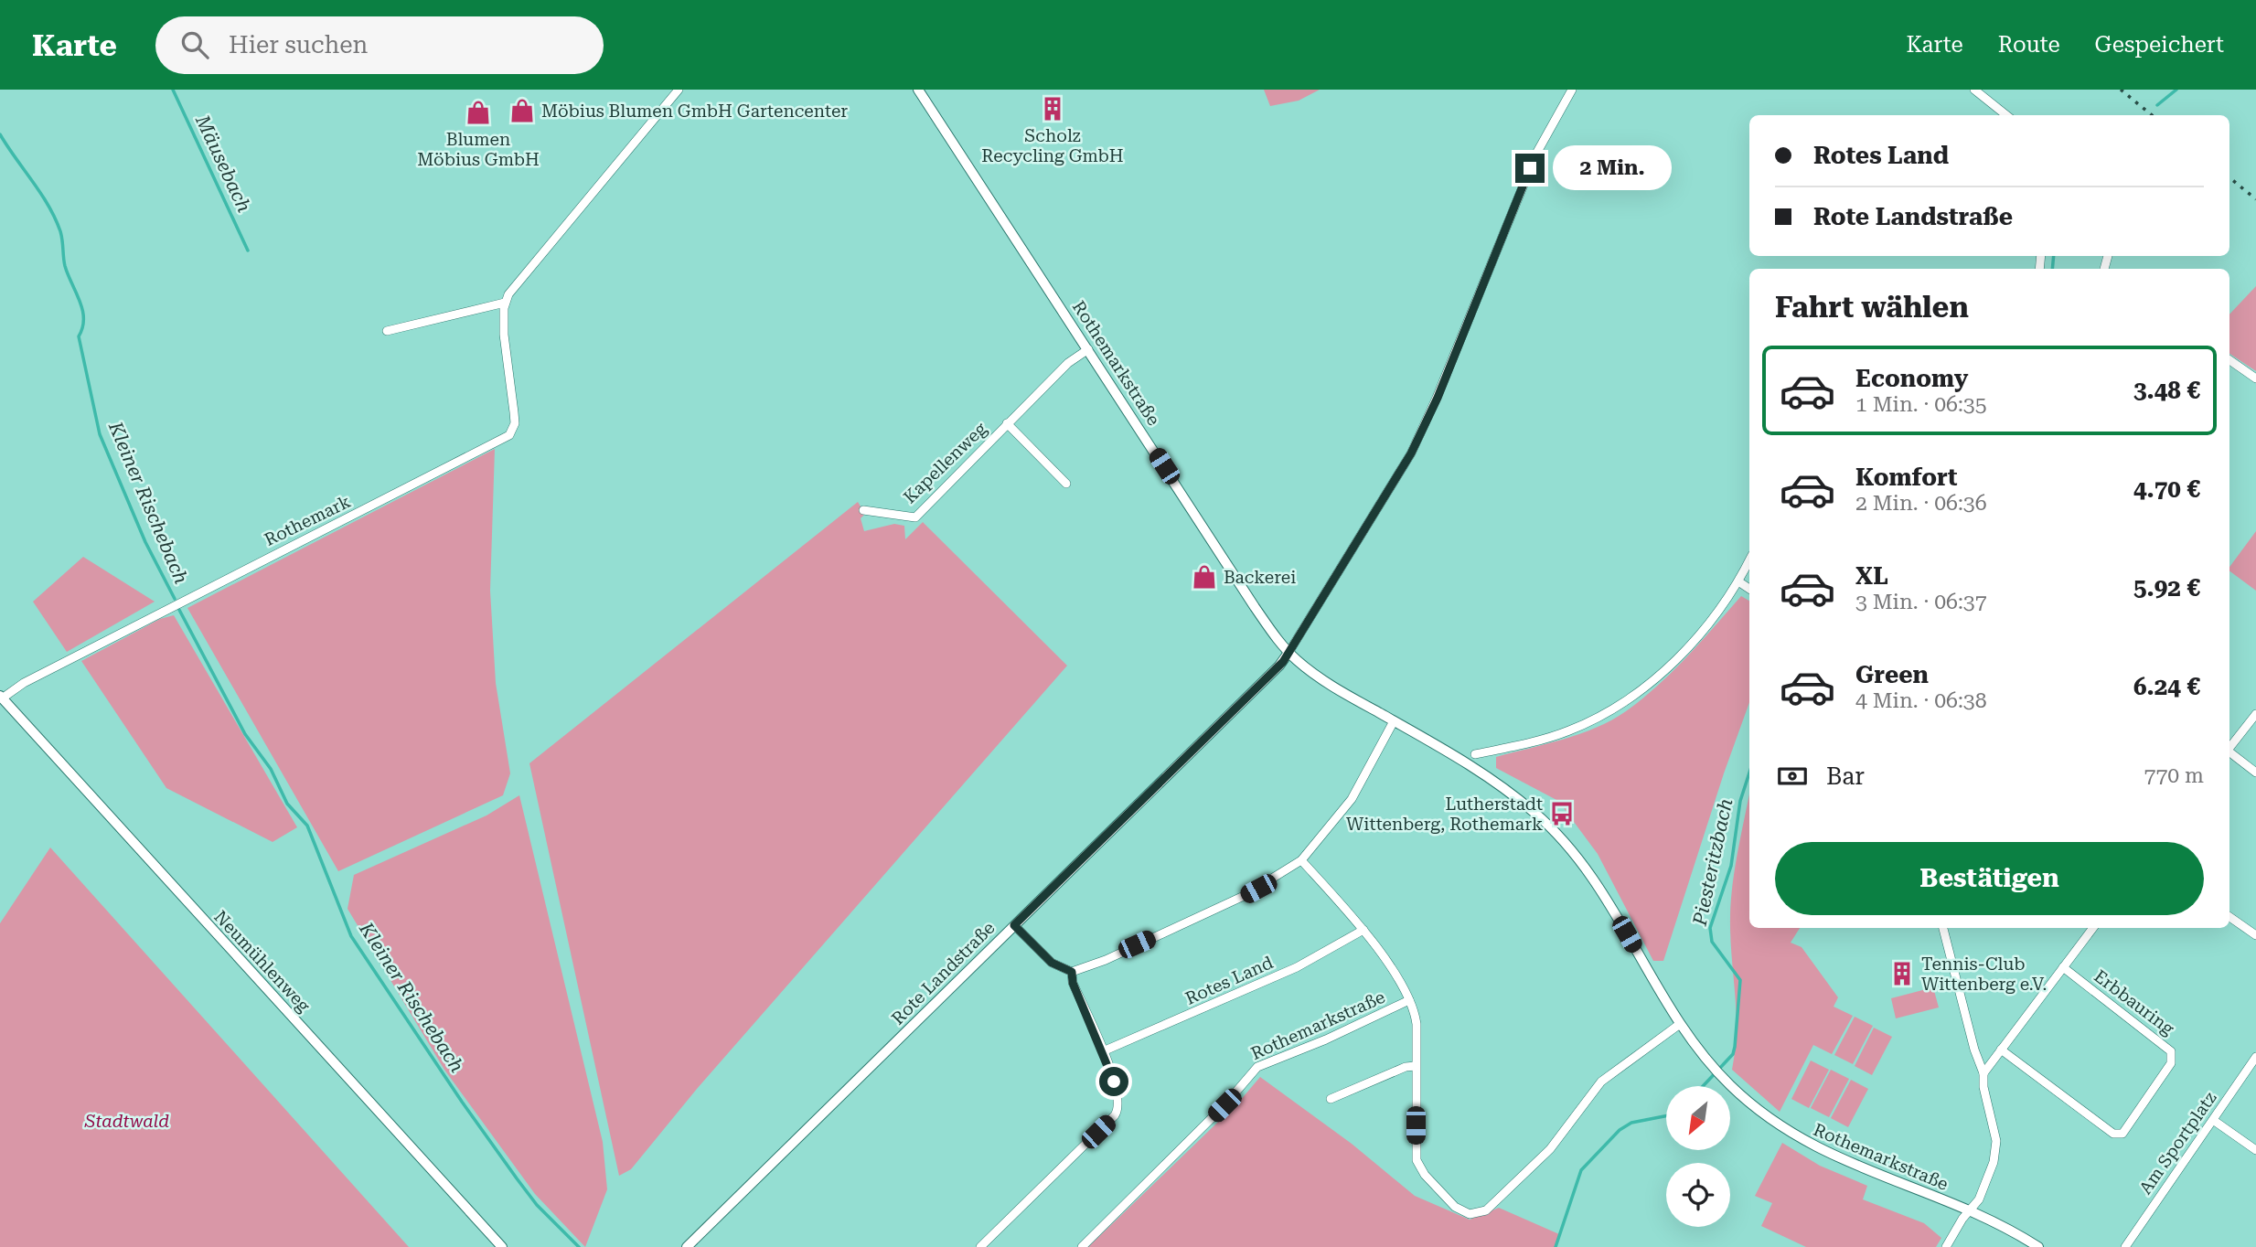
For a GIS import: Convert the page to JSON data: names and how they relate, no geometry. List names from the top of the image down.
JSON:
{
  "streets": {
    "street": [
      "Rothemarkstraße",
      "Kapellenweg",
      "Rothemark",
      "Neumühlenweg",
      "Rote Landstraße",
      "Rotes Land",
      "Erbbauring",
      "Am Sportplatz"
    ]
  },
  "crossings": [
    ["Rothemarkstraße", "Kapellenweg"],
    ["Rothemarkstraße", "Rote Landstraße"],
    ["Rothemark", "Neumühlenweg"]
  ],
  "water": ["Mäusebach", "Kleiner Rischebach", "Piesteritzbach"],
  "parks": ["Stadtwald"],
  "places": {
    "building": ["Scholz Recycling GmbH", "Tennis-Club Wittenberg e.V."],
    "shop": ["Möbius Blumen GmbH Gartencenter", "Blumen Möbius GmbH", "Backerei"],
    "bus stop": ["Lutherstadt Wittenberg, Rothemark"]
  },
  "north": "bottom left",
  "page": {
    "header": "Karte",
    "search": "Hier suchen",
    "nav": ["Karte", "Route", "Gespeichert"],
    "banner": ["Rotes Land", "Rote Landstraße"],
    "bubble": "2 Min.",
    "heading": "Fahrt wählen",
    "list": [
      {
        "name": "Economy",
        "note": "1 Min. · 06:35",
        "value": "3.48 €"
      },
      {
        "name": "Komfort",
        "note": "2 Min. · 06:36",
        "value": "4.70 €"
      },
      {
        "name": "XL",
        "note": "3 Min. · 06:37",
        "value": "5.92 €"
      },
      {
        "name": "Green",
        "note": "4 Min. · 06:38",
        "value": "6.24 €"
      }
    ],
    "pay": ["Bar", "770 m"],
    "buttons": "Bestätigen"
  }
}
